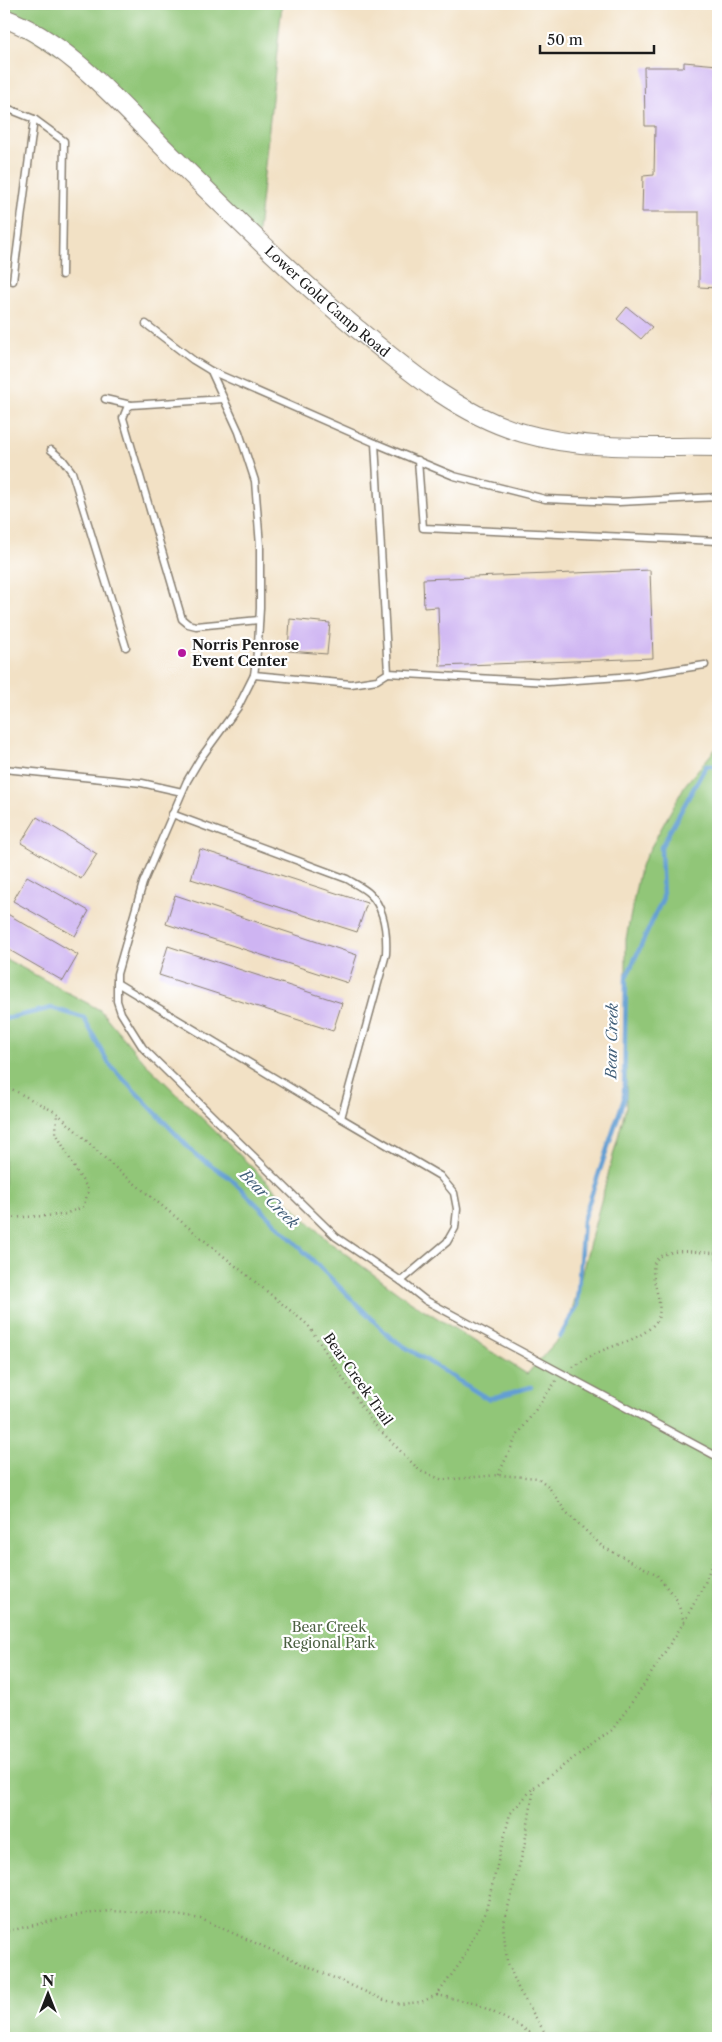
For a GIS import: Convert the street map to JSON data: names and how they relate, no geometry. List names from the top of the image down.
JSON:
{
  "streets": {
    "street": ["Lower Gold Camp Road"],
    "path": ["Bear Creek Trail"]
  },
  "water": ["Bear Creek"],
  "parks": ["Bear Creek Regional Park"],
  "places": ["Norris Penrose Event Center"],
  "scale_bar": "50 m",
  "north": "top"
}
